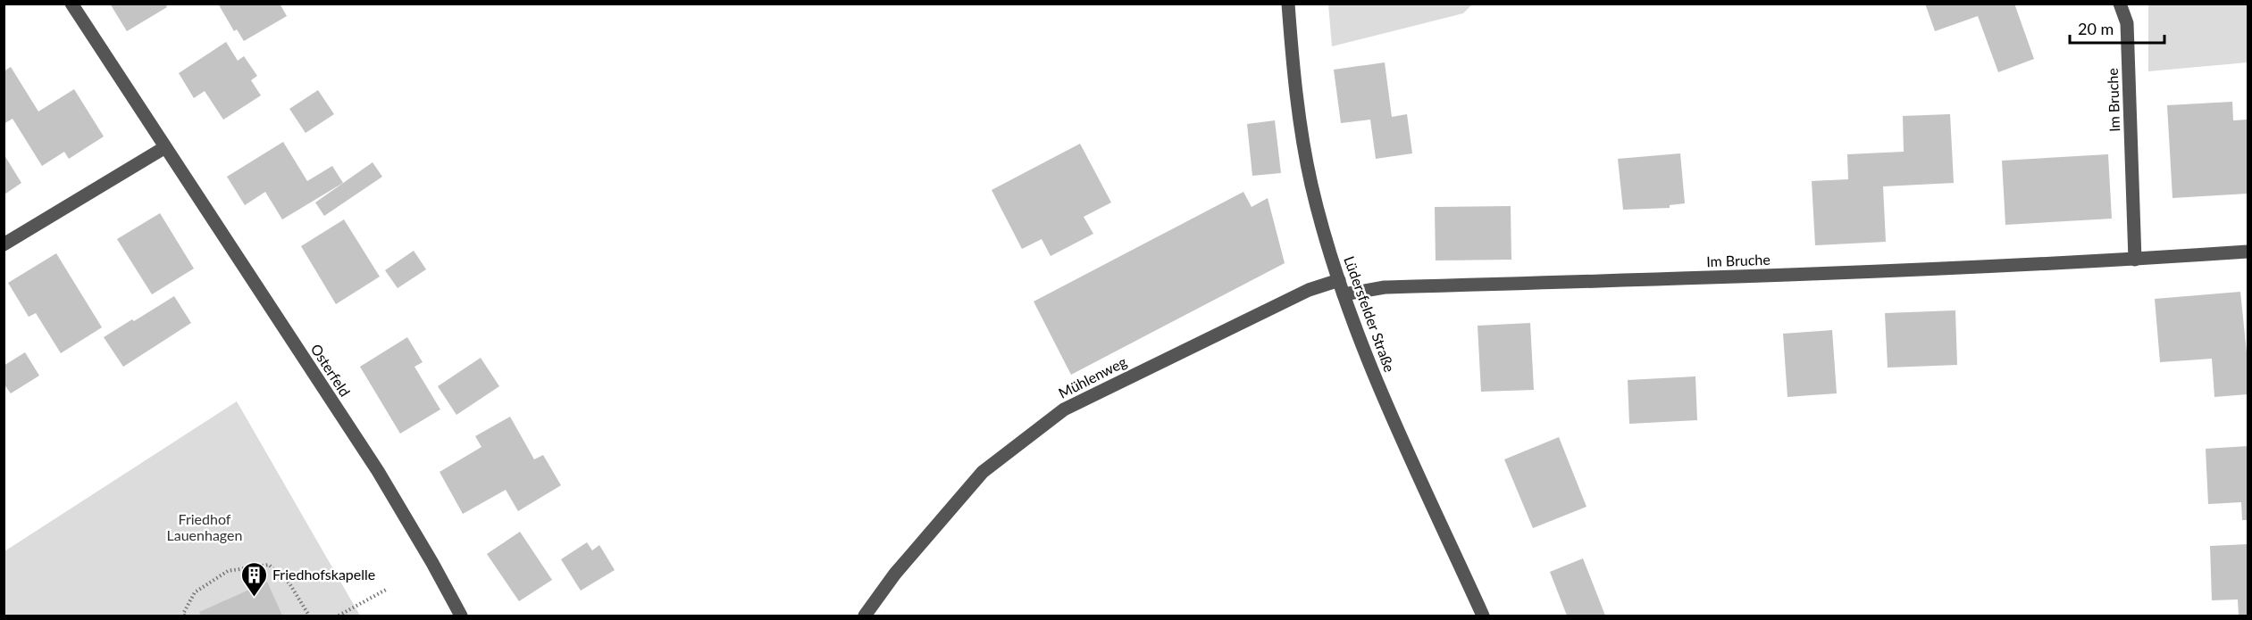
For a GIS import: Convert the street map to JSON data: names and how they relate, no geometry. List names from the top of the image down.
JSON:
{
  "streets": {
    "street": [
      "Im Bruche",
      "Lüdersfelder Straße",
      "Osterfeld",
      "Mühlenweg"
    ]
  },
  "crossings": [
    ["Im Bruche", "Lüdersfelder Straße"],
    ["Lüdersfelder Straße", "Mühlenweg"]
  ],
  "parks": ["Friedhof Lauenhagen"],
  "places": {
    "building": ["Friedhofskapelle"]
  },
  "scale_bar": "20 m"
}
